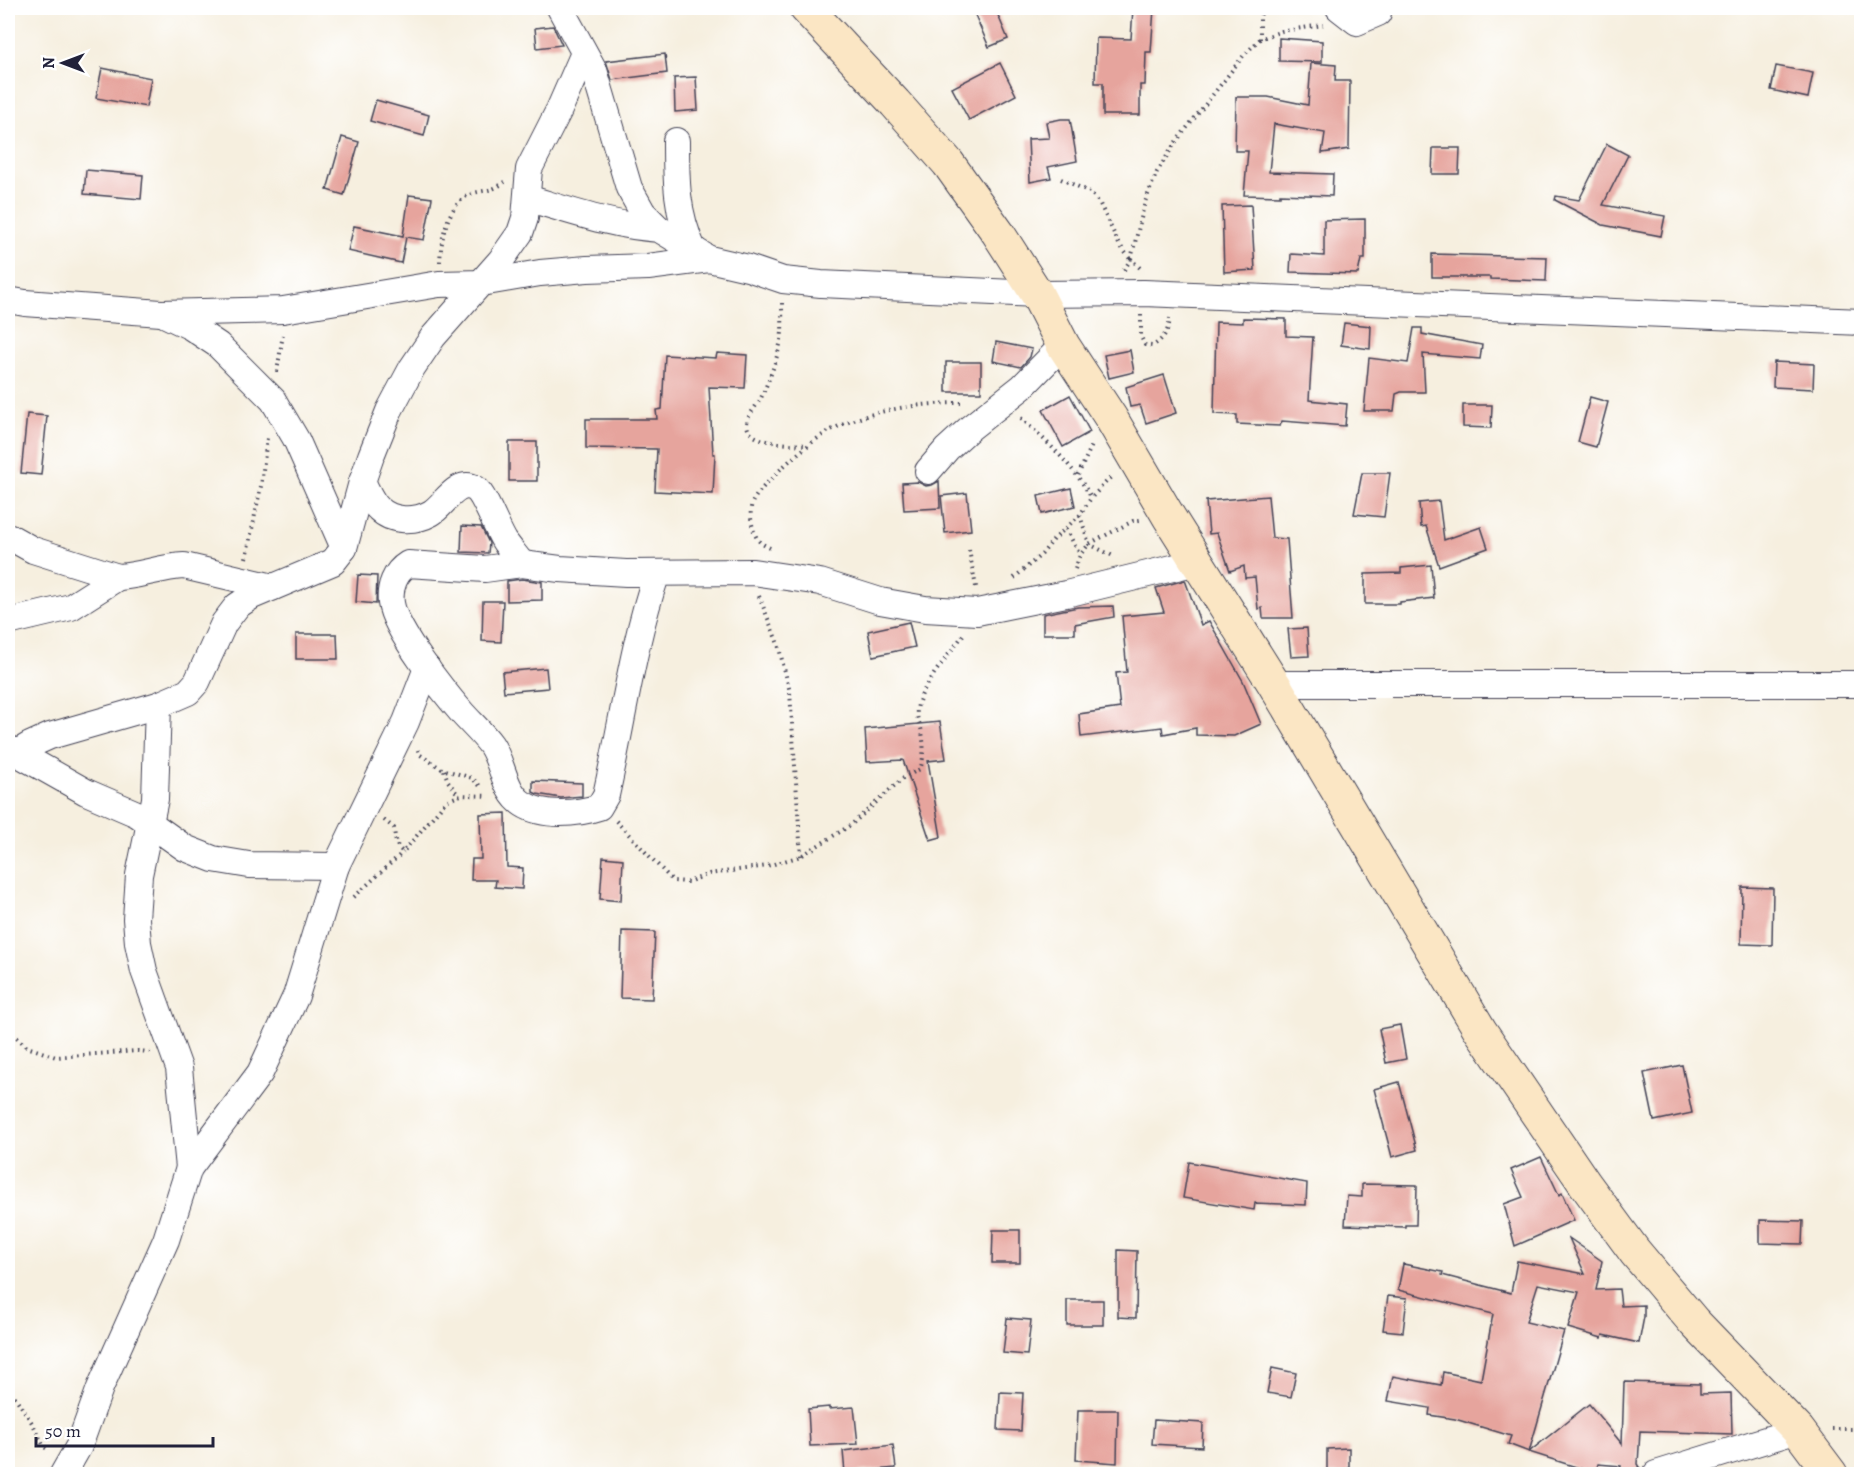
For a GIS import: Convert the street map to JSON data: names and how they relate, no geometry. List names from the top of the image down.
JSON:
{
  "scale_bar": "50 m",
  "north": "left"
}
